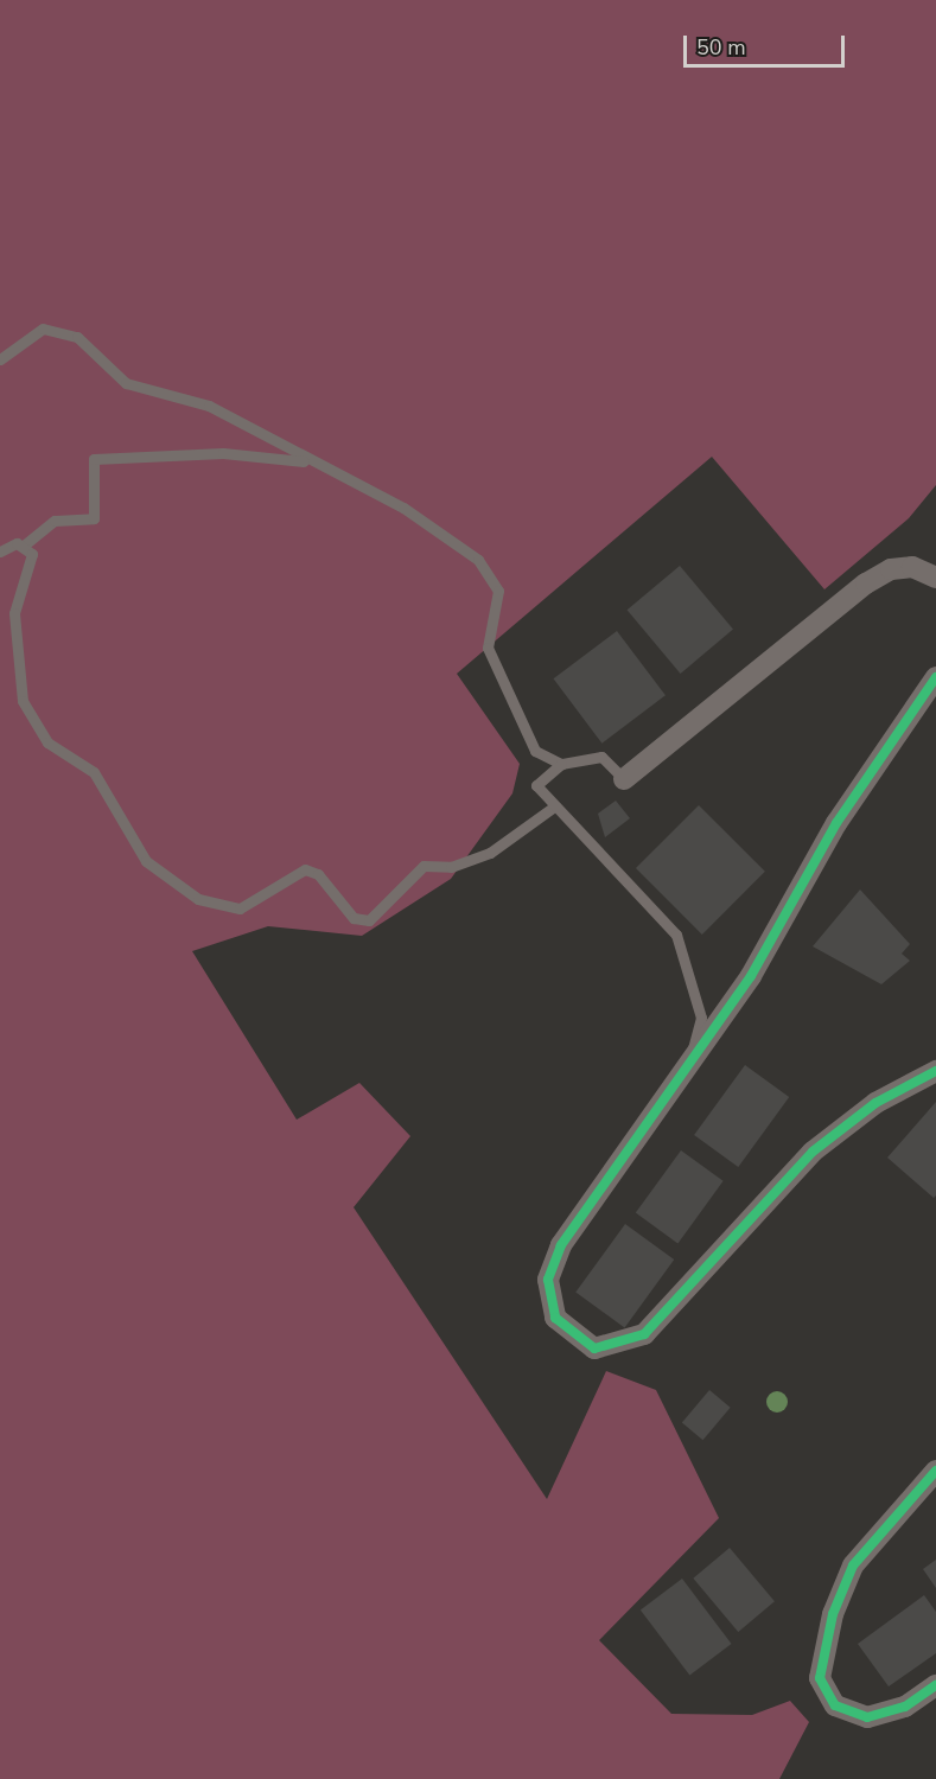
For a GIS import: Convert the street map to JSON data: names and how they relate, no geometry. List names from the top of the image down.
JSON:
{
  "scale_bar": "50 m"
}
